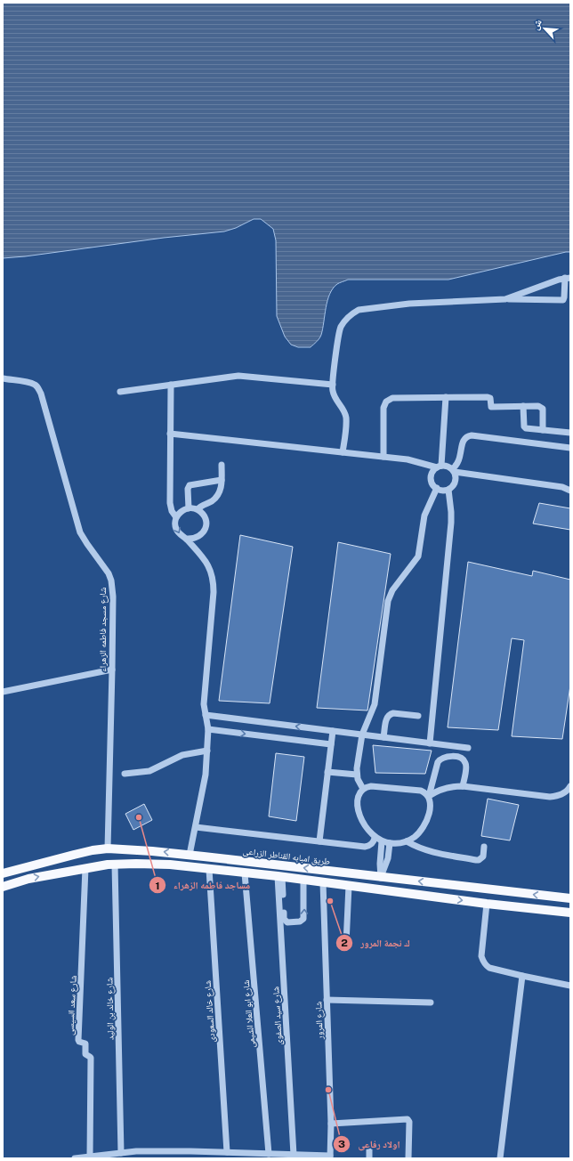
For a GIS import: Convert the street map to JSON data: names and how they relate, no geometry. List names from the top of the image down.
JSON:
{
  "streets": {
    "main road": ["طريق امبابه القناطر الزراعى"],
    "street": [
      "شارع مسجد فاطمه الزهراء",
      "شارع سعد السيسى",
      "شارع خالد بن الوليد",
      "شارع خالد السعودى",
      "شارع ابو العلا الشيمى",
      "شارع سيد الصفوى",
      "شارع المرور"
    ]
  },
  "crossings": [
    ["شارع مسجد فاطمه الزهراء", "طريق امبابه القناطر الزراعى"]
  ],
  "places": ["مساجد فاطمه الزهراء", "ك نجمة المرور", "اولاد رفاعى"],
  "north": "top left"
}
